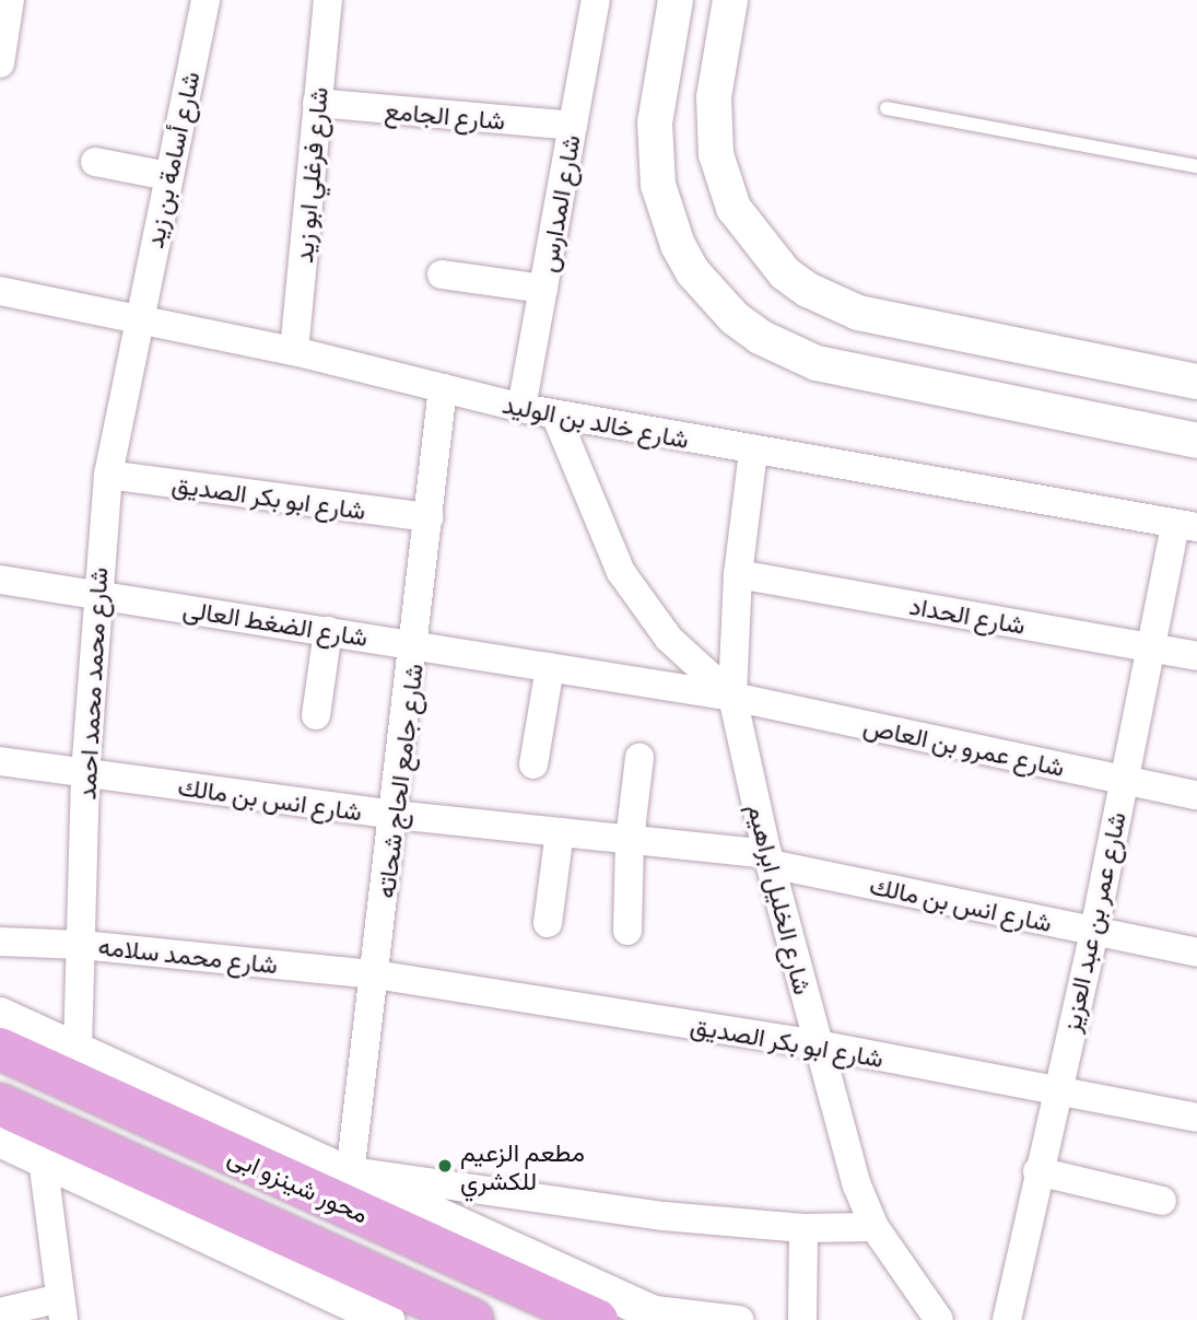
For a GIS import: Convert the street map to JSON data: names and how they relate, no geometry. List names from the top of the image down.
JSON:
{
  "streets": {
    "main road": ["محور شينزو ابى"],
    "street": [
      "شارع الجامع",
      "شارع أسامة بن زيد",
      "شارع فرغلي ابو زيد",
      "شارع المدارس",
      "شارع خالد بن الوليد",
      "شارع ابو بكر الصديق",
      "شارع الحداد",
      "شارع الضغط العالى",
      "شارع محمد محمد احمد",
      "شارع عمرو بن العاص",
      "شارع جامع الحاج شحاته",
      "شارع انس بن مالك",
      "شارع الخليل ابراهيم",
      "شارع عمر بن عبد العزيز",
      "شارع محمد سلامه"
    ]
  },
  "crossings": [
    ["شارع الجامع", "شارع فرغلي ابو زيد"],
    ["شارع الجامع", "شارع المدارس"],
    ["شارع أسامة بن زيد", "شارع خالد بن الوليد"],
    ["شارع أسامة بن زيد", "شارع محمد محمد احمد"],
    ["شارع فرغلي ابو زيد", "شارع خالد بن الوليد"],
    ["شارع المدارس", "شارع خالد بن الوليد"],
    ["شارع خالد بن الوليد", "شارع محمد محمد احمد"],
    ["شارع خالد بن الوليد", "شارع جامع الحاج شحاته"],
    ["شارع خالد بن الوليد", "شارع الخليل ابراهيم"],
    ["شارع خالد بن الوليد", "شارع عمر بن عبد العزيز"],
    ["شارع ابو بكر الصديق", "شارع محمد محمد احمد"],
    ["شارع ابو بكر الصديق", "شارع جامع الحاج شحاته"],
    ["شارع ابو بكر الصديق", "شارع الخليل ابراهيم"],
    ["شارع ابو بكر الصديق", "شارع عمر بن عبد العزيز"],
    ["شارع ابو بكر الصديق", "شارع محمد سلامه"],
    ["شارع الحداد", "شارع الخليل ابراهيم"],
    ["شارع الحداد", "شارع عمر بن عبد العزيز"],
    ["شارع الضغط العالى", "شارع محمد محمد احمد"],
    ["شارع الضغط العالى", "شارع عمرو بن العاص"],
    ["شارع الضغط العالى", "شارع جامع الحاج شحاته"],
    ["شارع الضغط العالى", "شارع الخليل ابراهيم"],
    ["شارع محمد محمد احمد", "شارع انس بن مالك"],
    ["شارع محمد محمد احمد", "شارع محمد سلامه"],
    ["شارع عمرو بن العاص", "شارع الخليل ابراهيم"],
    ["شارع عمرو بن العاص", "شارع عمر بن عبد العزيز"],
    ["شارع جامع الحاج شحاته", "شارع انس بن مالك"],
    ["شارع جامع الحاج شحاته", "شارع محمد سلامه"],
    ["شارع انس بن مالك", "شارع الخليل ابراهيم"],
    ["شارع انس بن مالك", "شارع عمر بن عبد العزيز"]
  ],
  "places": ["مطعم الزعيم للكشري"]
}
